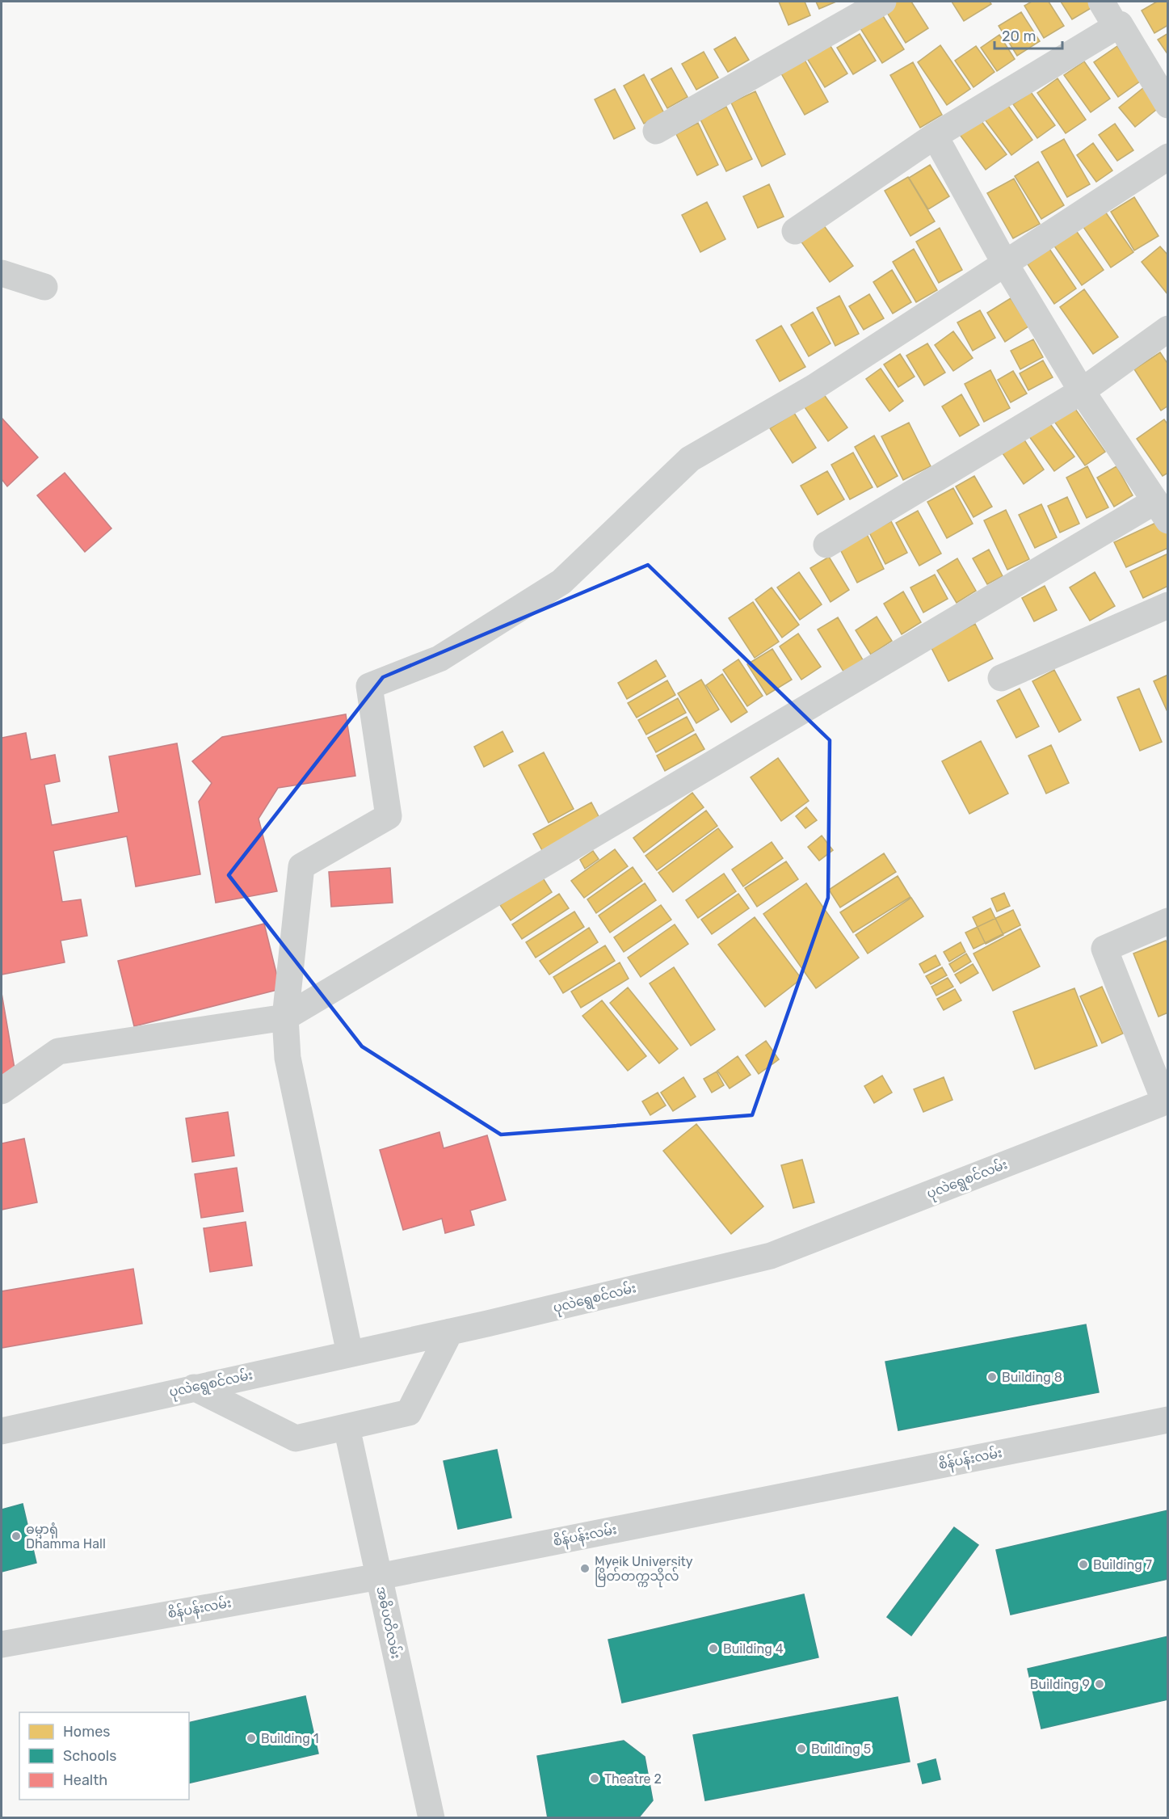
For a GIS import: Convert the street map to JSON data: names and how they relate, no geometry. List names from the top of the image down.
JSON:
{
  "streets": {
    "street": ["ပုလဲရွေစင်လမ်း", "စိန်ပန်းလမ်း", "အဓိပတိလမ်း"]
  },
  "crossings": [
    ["စိန်ပန်းလမ်း", "အဓိပတိလမ်း"]
  ],
  "places": [
    "Building 8",
    "ဓမ္မာရုံ Dhamma Hall",
    "Building 7",
    "Myeik University မြိတ်တက္ကသိုလ်",
    "Building 4",
    "Building 9",
    "Building 1",
    "Building 5",
    "Theatre 2"
  ],
  "legend": ["Homes", "Schools", "Health"],
  "scale_bar": "20 m"
}
